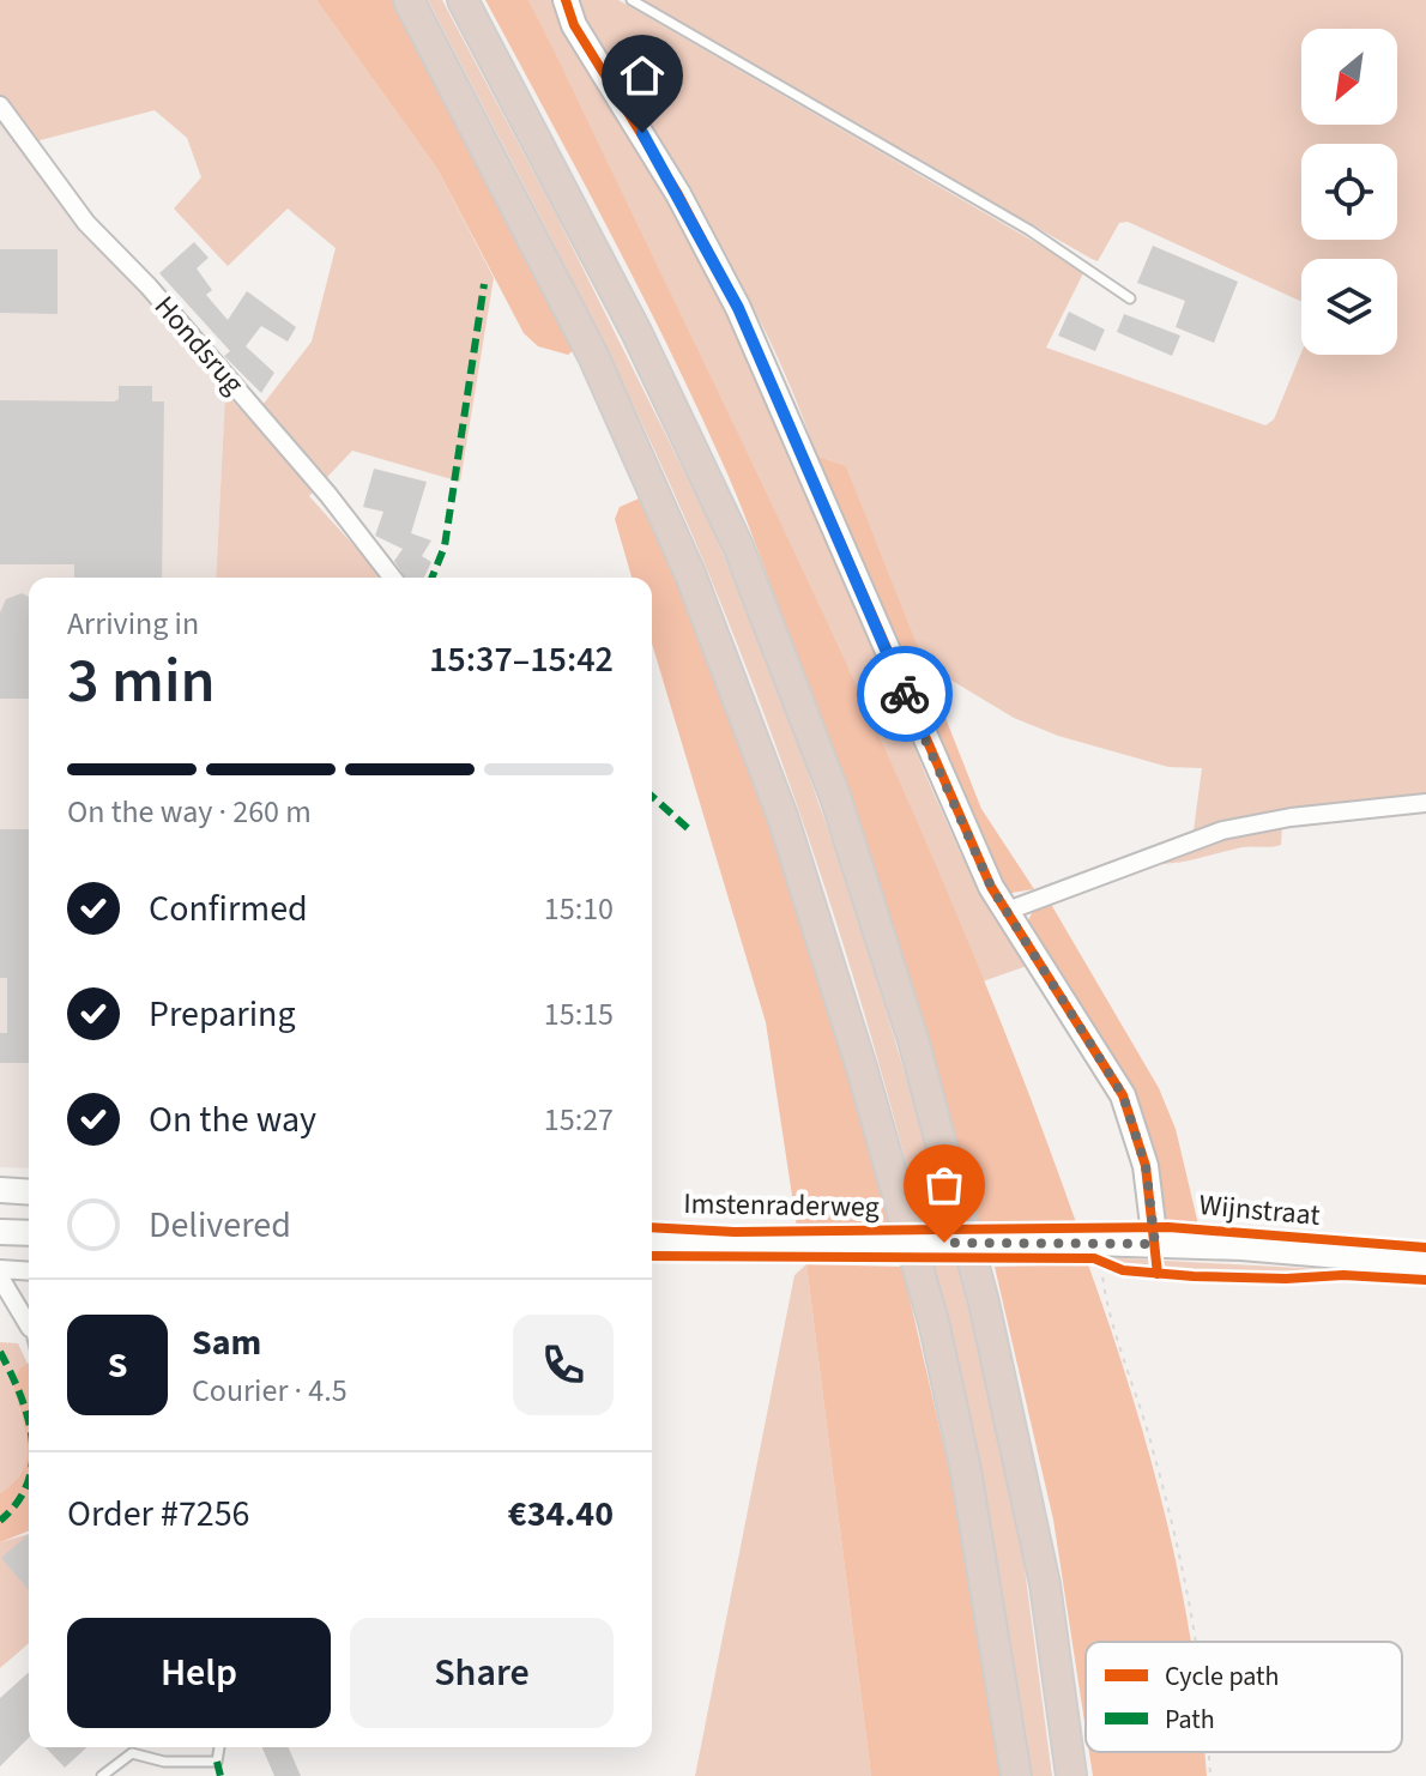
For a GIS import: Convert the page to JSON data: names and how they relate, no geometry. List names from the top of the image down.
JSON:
{
  "streets": {
    "street": ["Hondsrug", "Imstenraderweg", "Wijnstraat"]
  },
  "crossings": [
    ["Imstenraderweg", "Wijnstraat"]
  ],
  "legend": ["Cycle path", "Path"],
  "north": "bottom left",
  "page": {
    "heading": ["3 min", "Arriving in", "15:37–15:42"],
    "panel": [
      "Sam",
      "Courier · 4.5",
      "Order #7256",
      "€34.40"
    ],
    "bar": "On the way · 260 m",
    "list": [
      ["Confirmed", "15:10"],
      ["Preparing", "15:15"],
      ["On the way", "15:27"],
      "Delivered"
    ],
    "round": "S",
    "buttons": ["Help", "Share"]
  }
}
